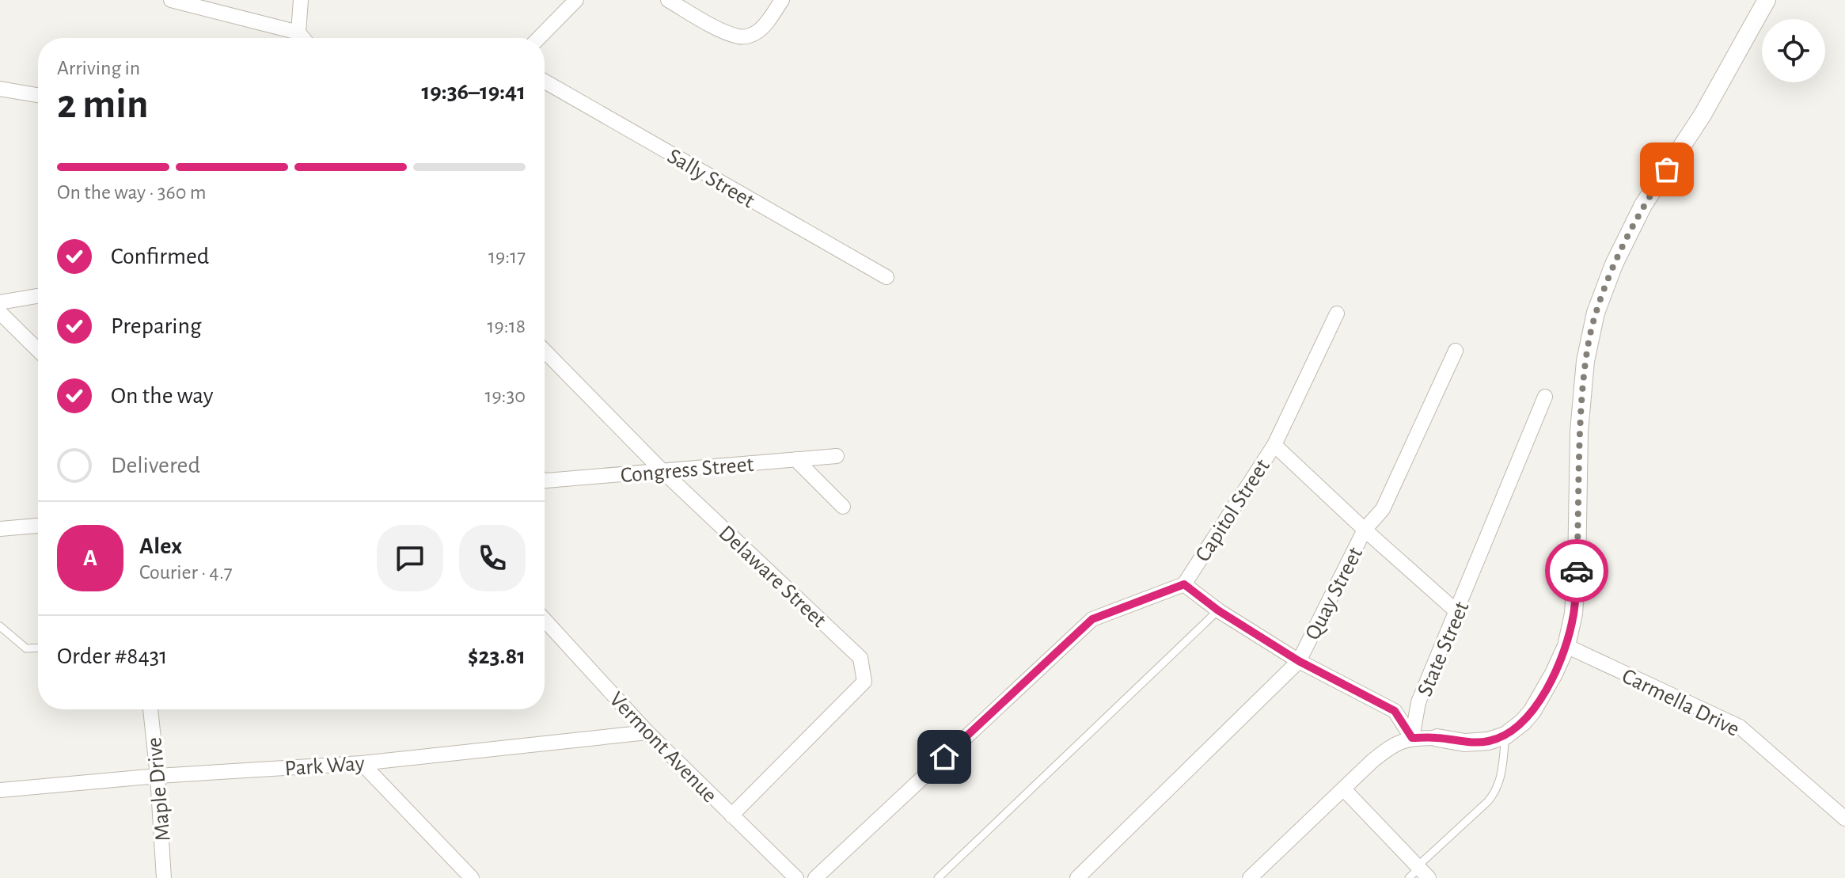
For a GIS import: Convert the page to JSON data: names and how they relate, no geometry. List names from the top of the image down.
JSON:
{
  "streets": {
    "street": [
      "Sally Street",
      "Congress Street",
      "Capitol Street",
      "Delaware Street",
      "Quay Street",
      "State Street",
      "Carmella Drive",
      "Vermont Avenue",
      "Park Way",
      "Maple Drive"
    ]
  },
  "crossings": [
    ["Congress Street", "Delaware Street"],
    ["Delaware Street", "Vermont Avenue"],
    ["Vermont Avenue", "Park Way"],
    ["Park Way", "Maple Drive"]
  ],
  "page": {
    "heading": ["2 min", "Arriving in", "19:36–19:41"],
    "panel": [
      "Alex",
      "Courier · 4.7",
      "Order #8431",
      "$23.81"
    ],
    "bar": "On the way · 360 m",
    "list": [
      ["Confirmed", "19:17"],
      ["Preparing", "19:18"],
      ["On the way", "19:30"],
      "Delivered"
    ],
    "round": "A"
  }
}
